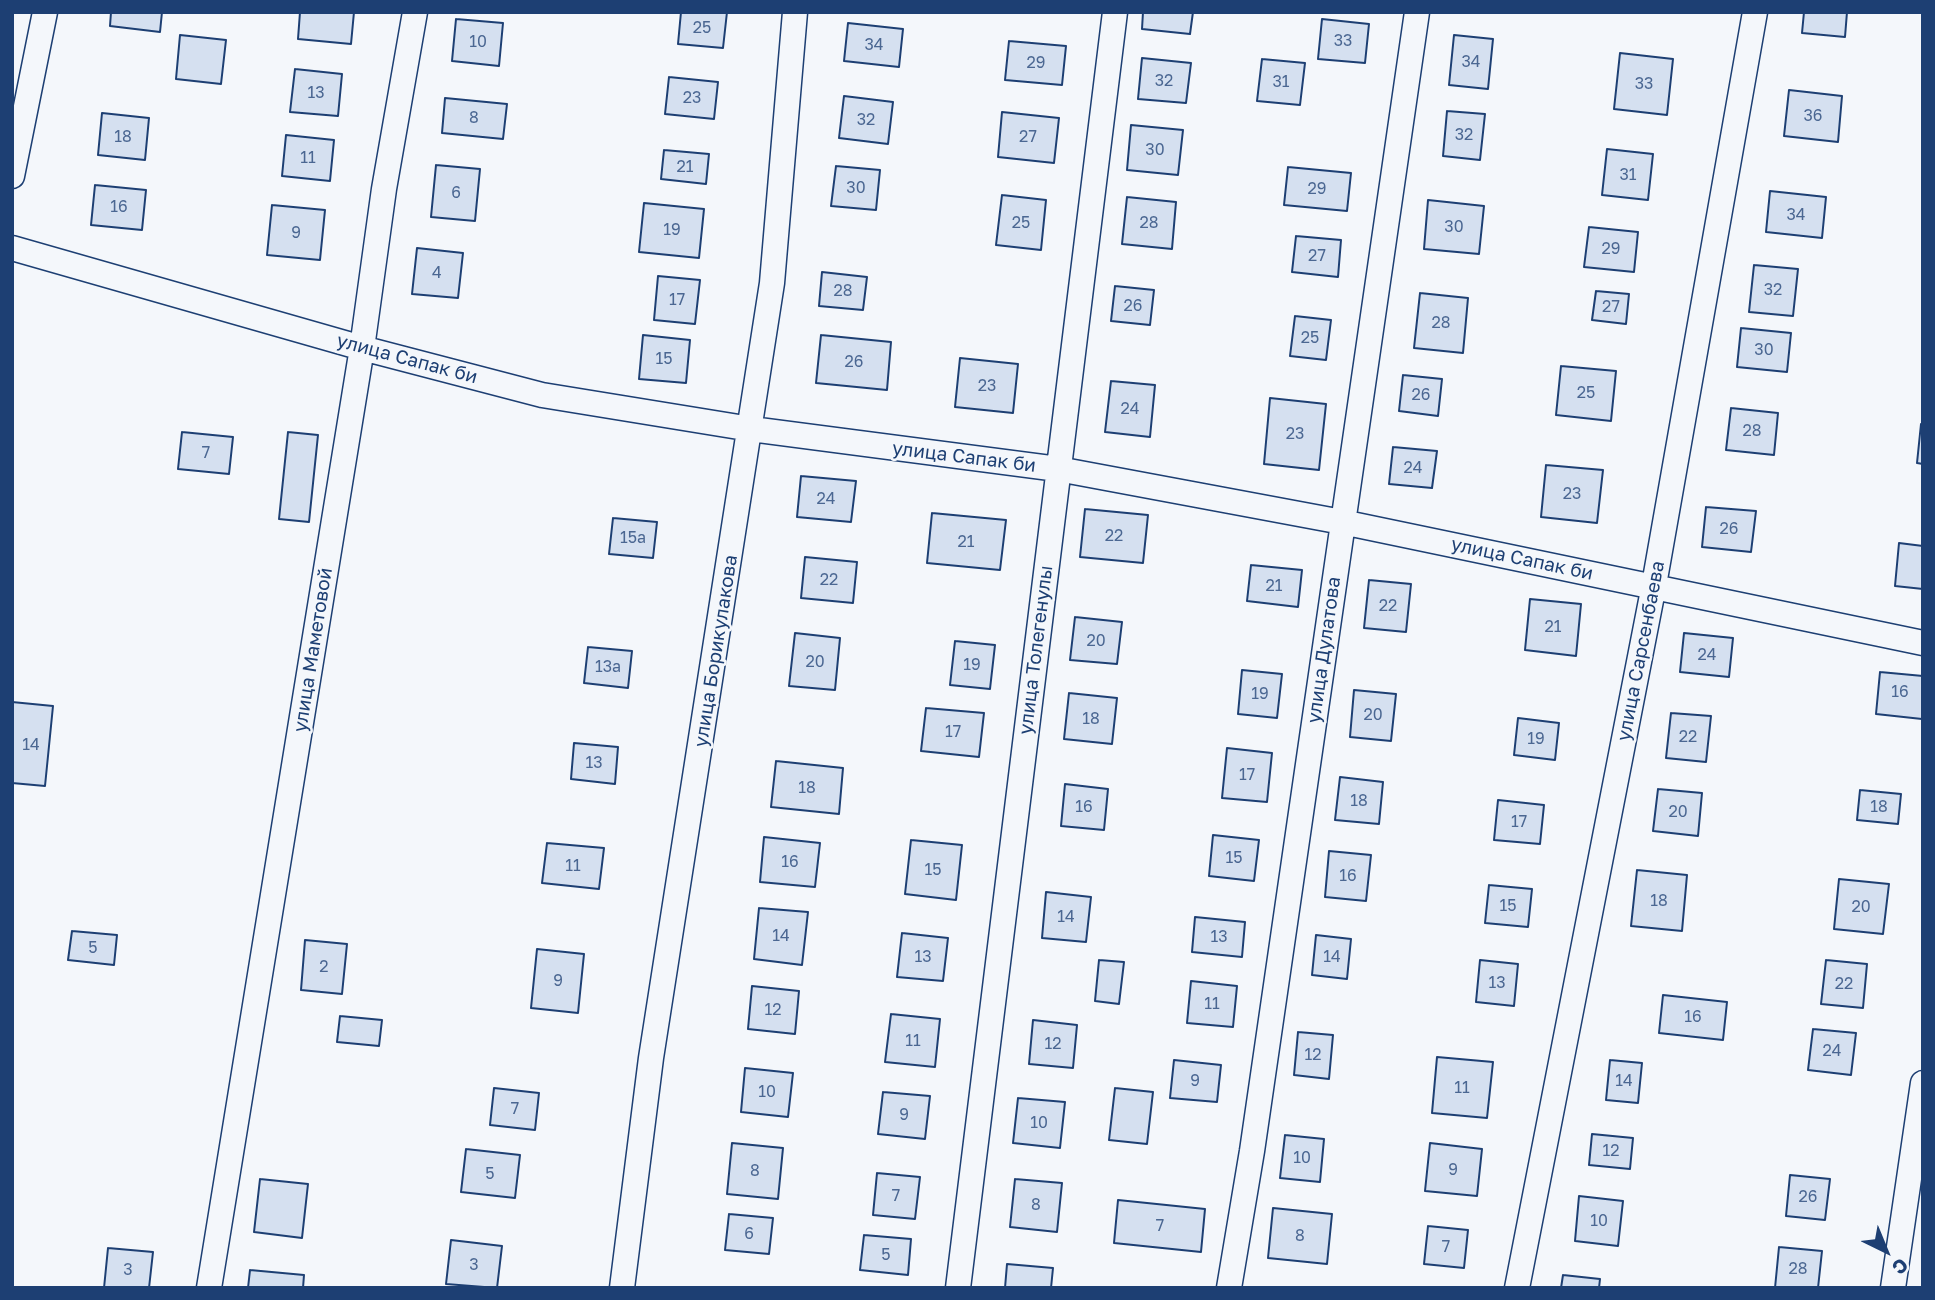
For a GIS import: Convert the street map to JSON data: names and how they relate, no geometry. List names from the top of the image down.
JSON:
{
  "streets": {
    "street": [
      "улица Сапак би",
      "улица Маметовой",
      "улица Толегенулы",
      "улица Дулатова",
      "улица Борикулакова",
      "улица Сарсенбаева"
    ]
  },
  "crossings": [
    ["улица Сапак би", "улица Маметовой"],
    ["улица Сапак би", "улица Толегенулы"],
    ["улица Сапак би", "улица Дулатова"],
    ["улица Сапак би", "улица Борикулакова"],
    ["улица Сапак би", "улица Сарсенбаева"]
  ],
  "house_numbers": [
    "25",
    "33",
    "10",
    "34",
    "34",
    "29",
    "32",
    "31",
    "33",
    "13",
    "23",
    "36",
    "8",
    "32",
    "32",
    "18",
    "27",
    "30",
    "11",
    "21",
    "31",
    "30",
    "29",
    "6",
    "16",
    "34",
    "25",
    "28",
    "30",
    "19",
    "9",
    "29",
    "27",
    "4",
    "32",
    "28",
    "17",
    "26",
    "27",
    "28",
    "25",
    "30",
    "15",
    "26",
    "23",
    "25",
    "26",
    "24",
    "28",
    "23",
    "7",
    "24",
    "23",
    "24",
    "26",
    "22",
    "15а",
    "21",
    "22",
    "21",
    "22",
    "21",
    "20",
    "24",
    "20",
    "19",
    "13а",
    "16",
    "19",
    "20",
    "18",
    "17",
    "22",
    "19",
    "14",
    "13",
    "17",
    "18",
    "18",
    "16",
    "18",
    "20",
    "17",
    "15",
    "16",
    "11",
    "15",
    "16",
    "18",
    "15",
    "20",
    "14",
    "14",
    "13",
    "5",
    "13",
    "14",
    "2",
    "9",
    "13",
    "22",
    "11",
    "12",
    "16",
    "11",
    "12",
    "24",
    "12",
    "9",
    "14",
    "11",
    "10",
    "7",
    "9",
    "10",
    "12",
    "10",
    "9",
    "8",
    "5",
    "7",
    "26",
    "8",
    "10",
    "7",
    "6",
    "8",
    "7",
    "5",
    "3",
    "28",
    "3"
  ],
  "north": "bottom right"
}
